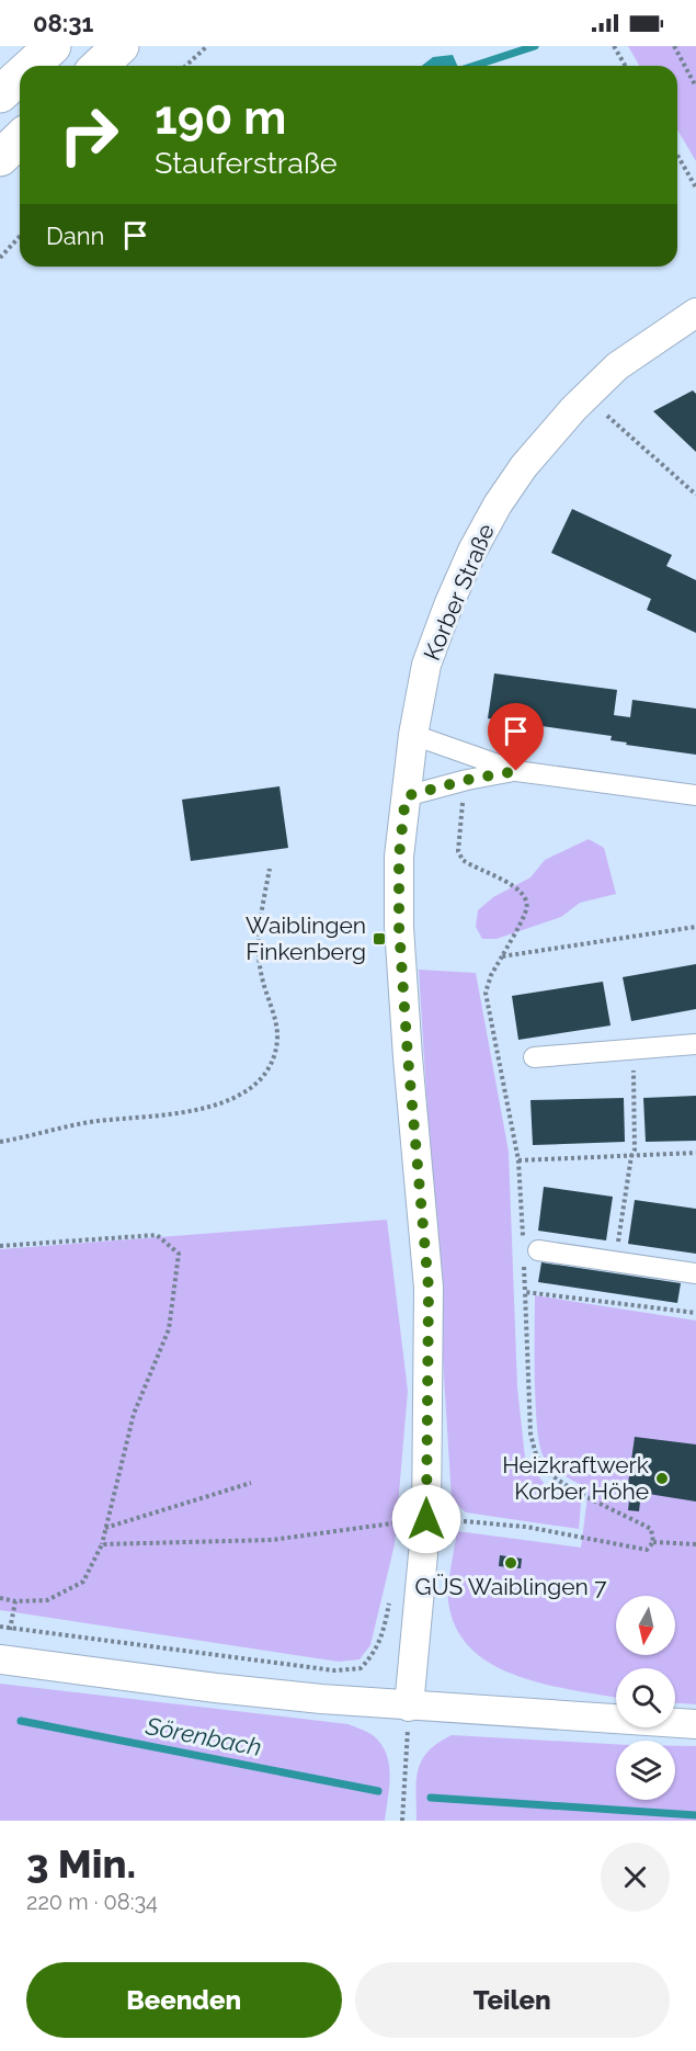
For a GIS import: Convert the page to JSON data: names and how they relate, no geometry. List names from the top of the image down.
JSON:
{
  "streets": {
    "street": ["Korber Straße"]
  },
  "water": ["Sörenbach"],
  "places": {
    "transit": ["Waiblingen Finkenberg"],
    "other": ["Heizkraftwerk Korber Höhe", "GÜS Waiblingen 7"]
  },
  "north": "bottom",
  "page": {
    "status": "08:31",
    "turn": ["190 m", "Stauferstraße"],
    "then": "Dann",
    "heading": ["3 Min.", "220 m · 08:34"],
    "buttons": ["Beenden", "Teilen"]
  }
}
